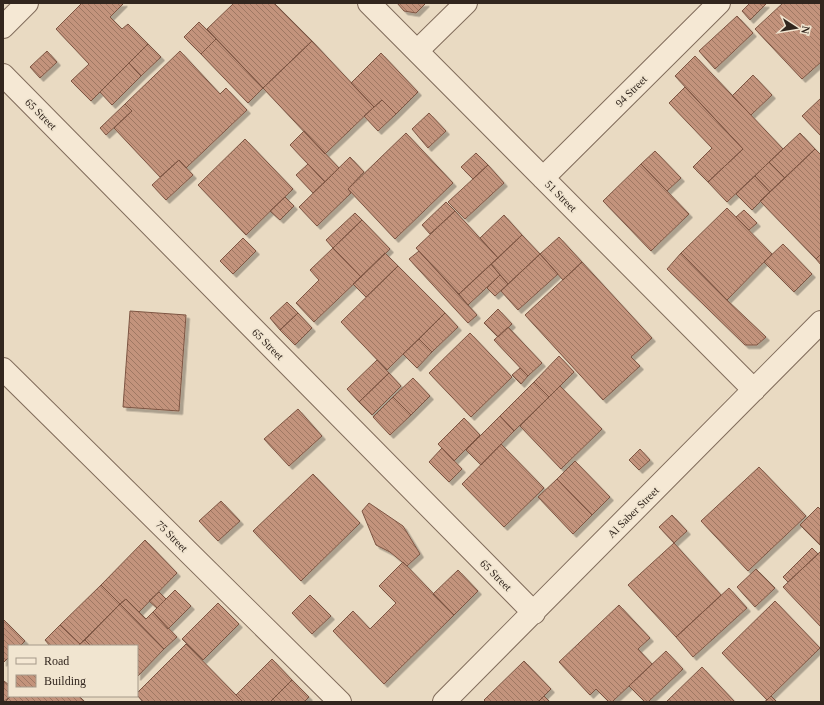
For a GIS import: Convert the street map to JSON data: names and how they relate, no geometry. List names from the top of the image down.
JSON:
{
  "streets": {
    "street": [
      "94 Street",
      "65 Street",
      "51 Street",
      "Al Saber Street",
      "75 Street"
    ]
  },
  "crossings": [
    ["94 Street", "51 Street"],
    ["65 Street", "Al Saber Street"],
    ["51 Street", "Al Saber Street"]
  ],
  "legend": ["Road", "Building"],
  "north": "right"
}
